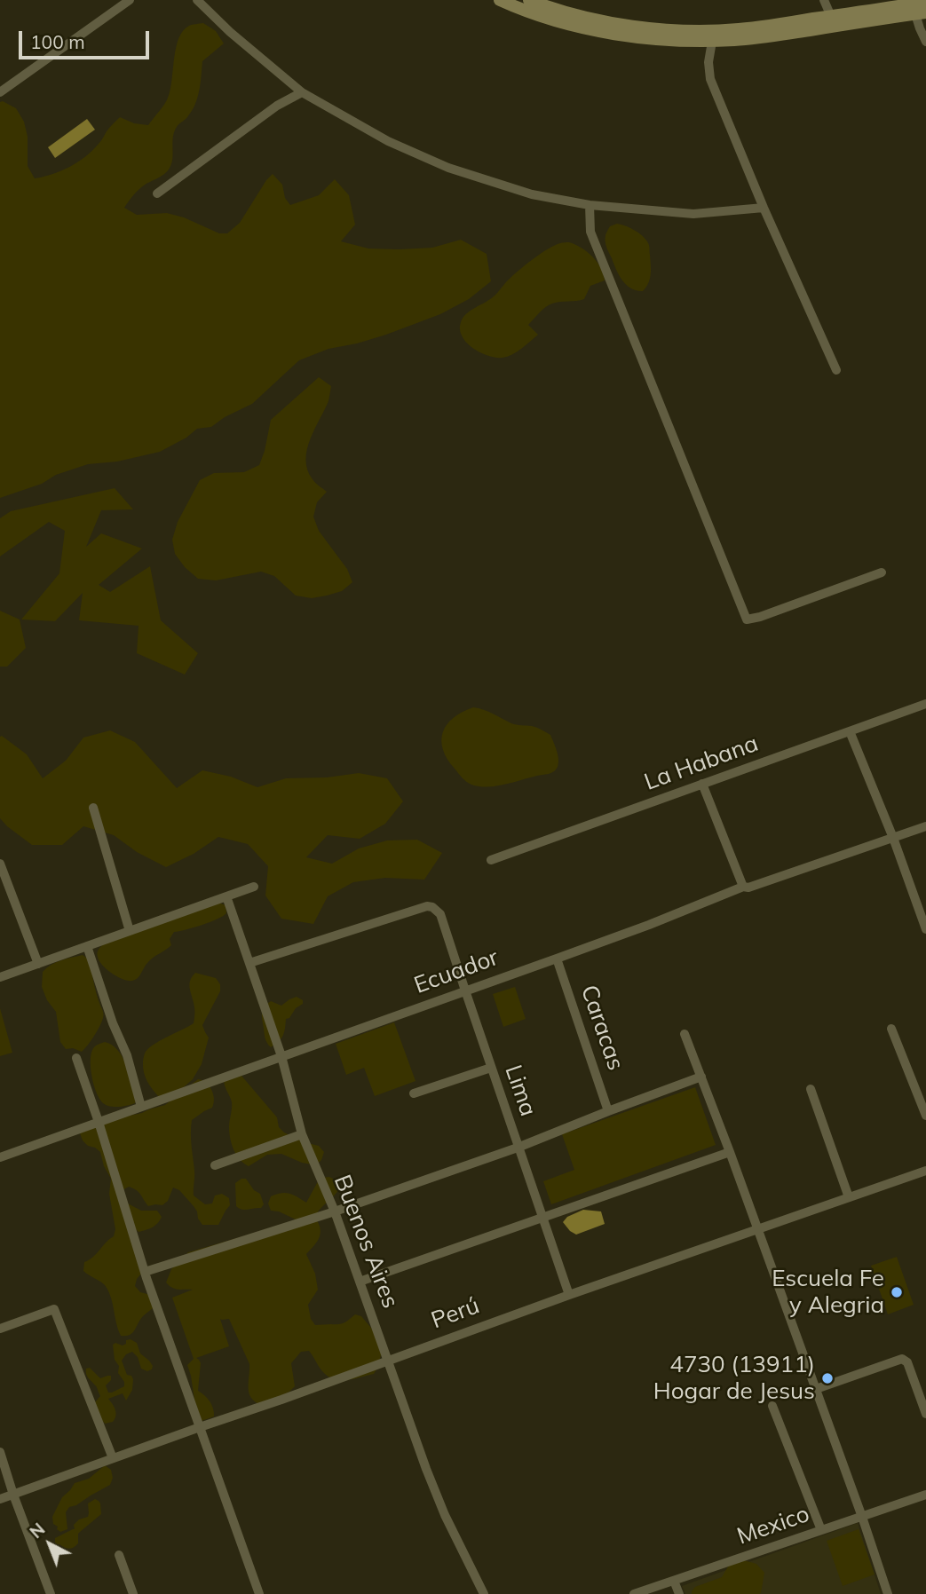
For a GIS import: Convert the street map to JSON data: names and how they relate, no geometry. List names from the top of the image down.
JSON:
{
  "streets": {
    "street": [
      "La Habana",
      "Ecuador",
      "Caracas",
      "Lima",
      "Buenos Aires",
      "Perú",
      "Mexico"
    ]
  },
  "crossings": [
    ["Ecuador", "Caracas"],
    ["Ecuador", "Lima"],
    ["Ecuador", "Buenos Aires"],
    ["Lima", "Buenos Aires"],
    ["Lima", "Perú"],
    ["Buenos Aires", "Perú"]
  ],
  "places": ["Escuela Fe y Alegria", "4730 (13911) Hogar de Jesus"],
  "scale_bar": "100 m",
  "north": "top left"
}
